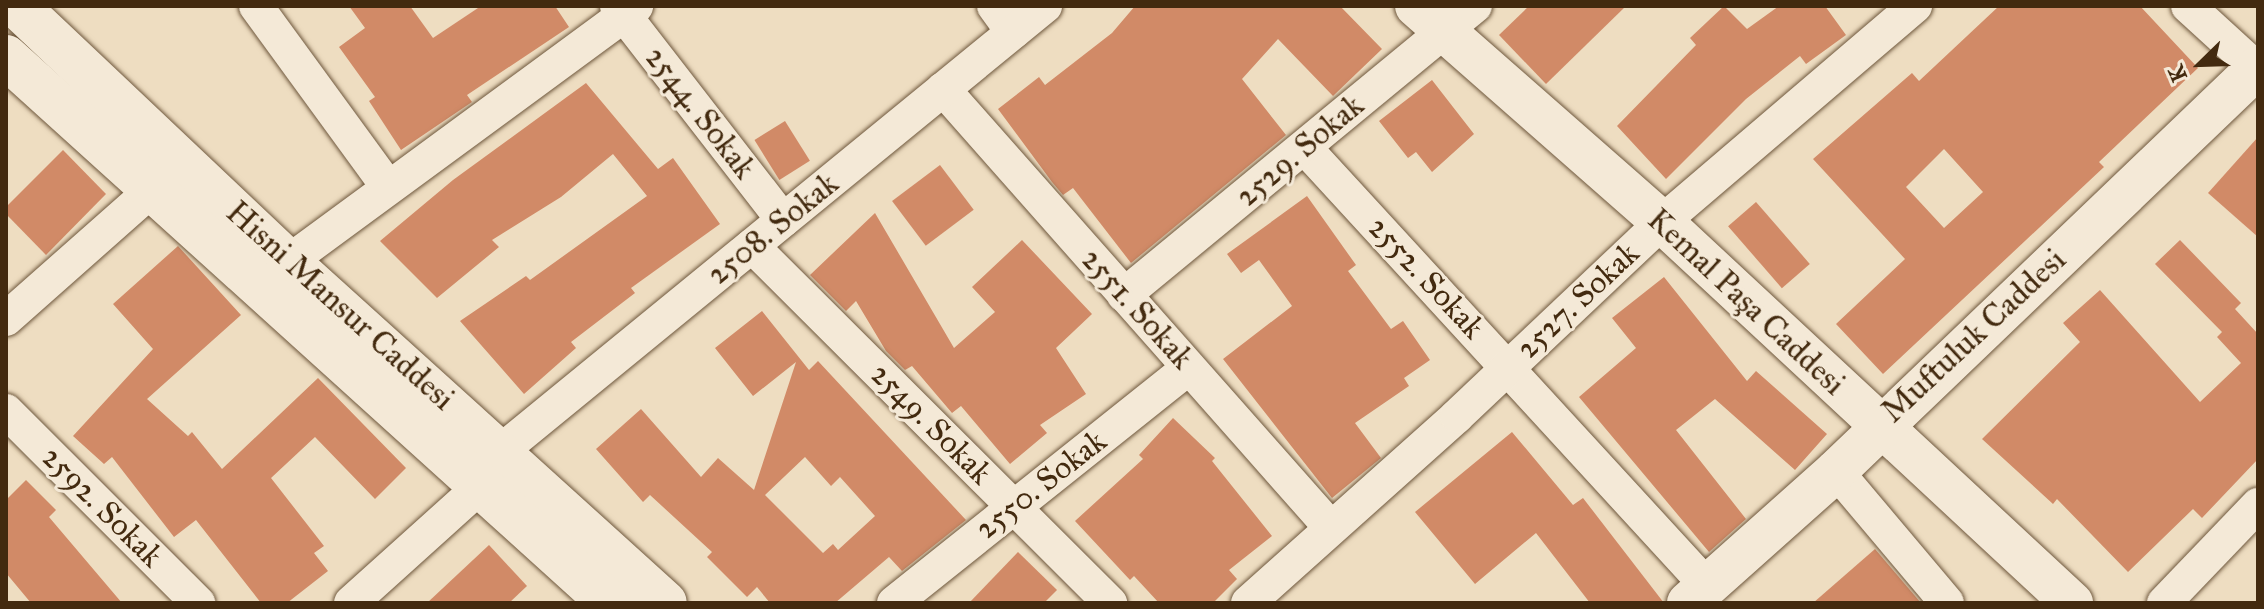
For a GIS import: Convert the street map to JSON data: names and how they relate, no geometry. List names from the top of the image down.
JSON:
{
  "streets": {
    "main road": ["Hisni Mansur Caddesi"],
    "street": [
      "2544. Sokak",
      "2529. Sokak",
      "2508. Sokak",
      "2552. Sokak",
      "2527. Sokak",
      "Kemal Paşa Caddesi",
      "2551. Sokak",
      "Muftuluk Caddesi",
      "2549. Sokak",
      "2550. Sokak",
      "2592. Sokak"
    ]
  },
  "crossings": [
    ["2544. Sokak", "2508. Sokak"],
    ["2529. Sokak", "2552. Sokak"],
    ["2529. Sokak", "Kemal Paşa Caddesi"],
    ["2529. Sokak", "2551. Sokak"],
    ["2508. Sokak", "Hisni Mansur Caddesi"],
    ["2508. Sokak", "2551. Sokak"],
    ["2508. Sokak", "2549. Sokak"],
    ["2552. Sokak", "2527. Sokak"],
    ["2552. Sokak", "Muftuluk Caddesi"],
    ["2527. Sokak", "Kemal Paşa Caddesi"],
    ["2527. Sokak", "2551. Sokak"],
    ["Kemal Paşa Caddesi", "Muftuluk Caddesi"],
    ["2551. Sokak", "2550. Sokak"],
    ["2549. Sokak", "2550. Sokak"]
  ],
  "north": "bottom left"
}
